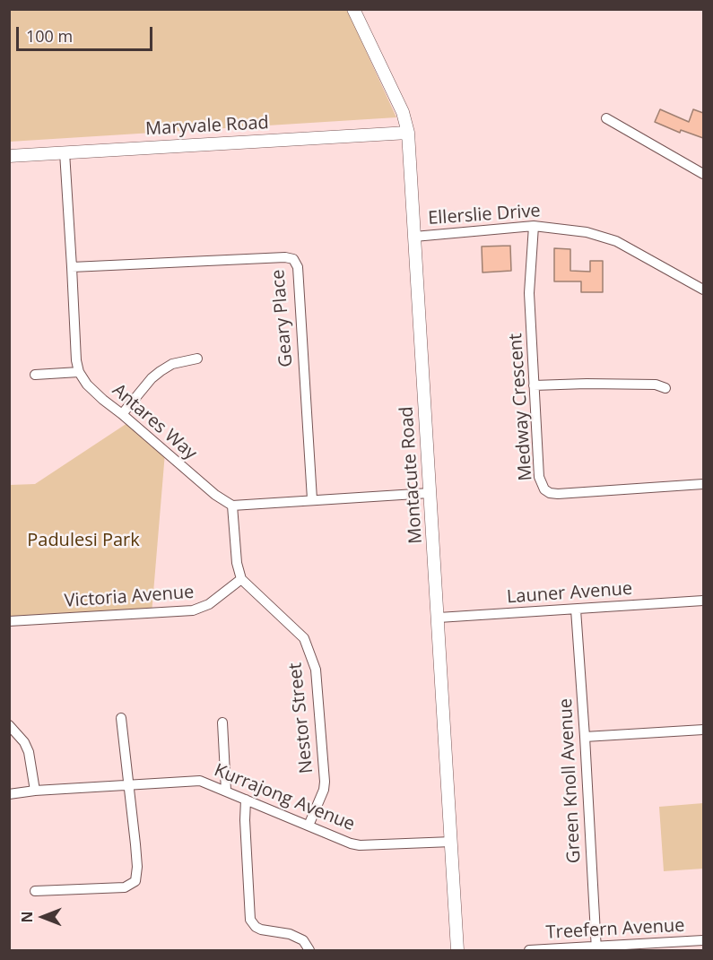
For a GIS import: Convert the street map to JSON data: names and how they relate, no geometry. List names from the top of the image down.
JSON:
{
  "streets": {
    "main road": ["Maryvale Road", "Montacute Road"],
    "street": [
      "Ellerslie Drive",
      "Geary Place",
      "Medway Crescent",
      "Antares Way",
      "Launer Avenue",
      "Victoria Avenue",
      "Nestor Street",
      "Green Knoll Avenue",
      "Kurrajong Avenue",
      "Treefern Avenue"
    ]
  },
  "crossings": [
    ["Maryvale Road", "Montacute Road"],
    ["Ellerslie Drive", "Medway Crescent"],
    ["Ellerslie Drive", "Montacute Road"],
    ["Montacute Road", "Launer Avenue"],
    ["Montacute Road", "Kurrajong Avenue"],
    ["Launer Avenue", "Green Knoll Avenue"],
    ["Victoria Avenue", "Nestor Street"],
    ["Nestor Street", "Kurrajong Avenue"],
    ["Green Knoll Avenue", "Treefern Avenue"]
  ],
  "parks": ["Padulesi Park"],
  "scale_bar": "100 m",
  "north": "left"
}
